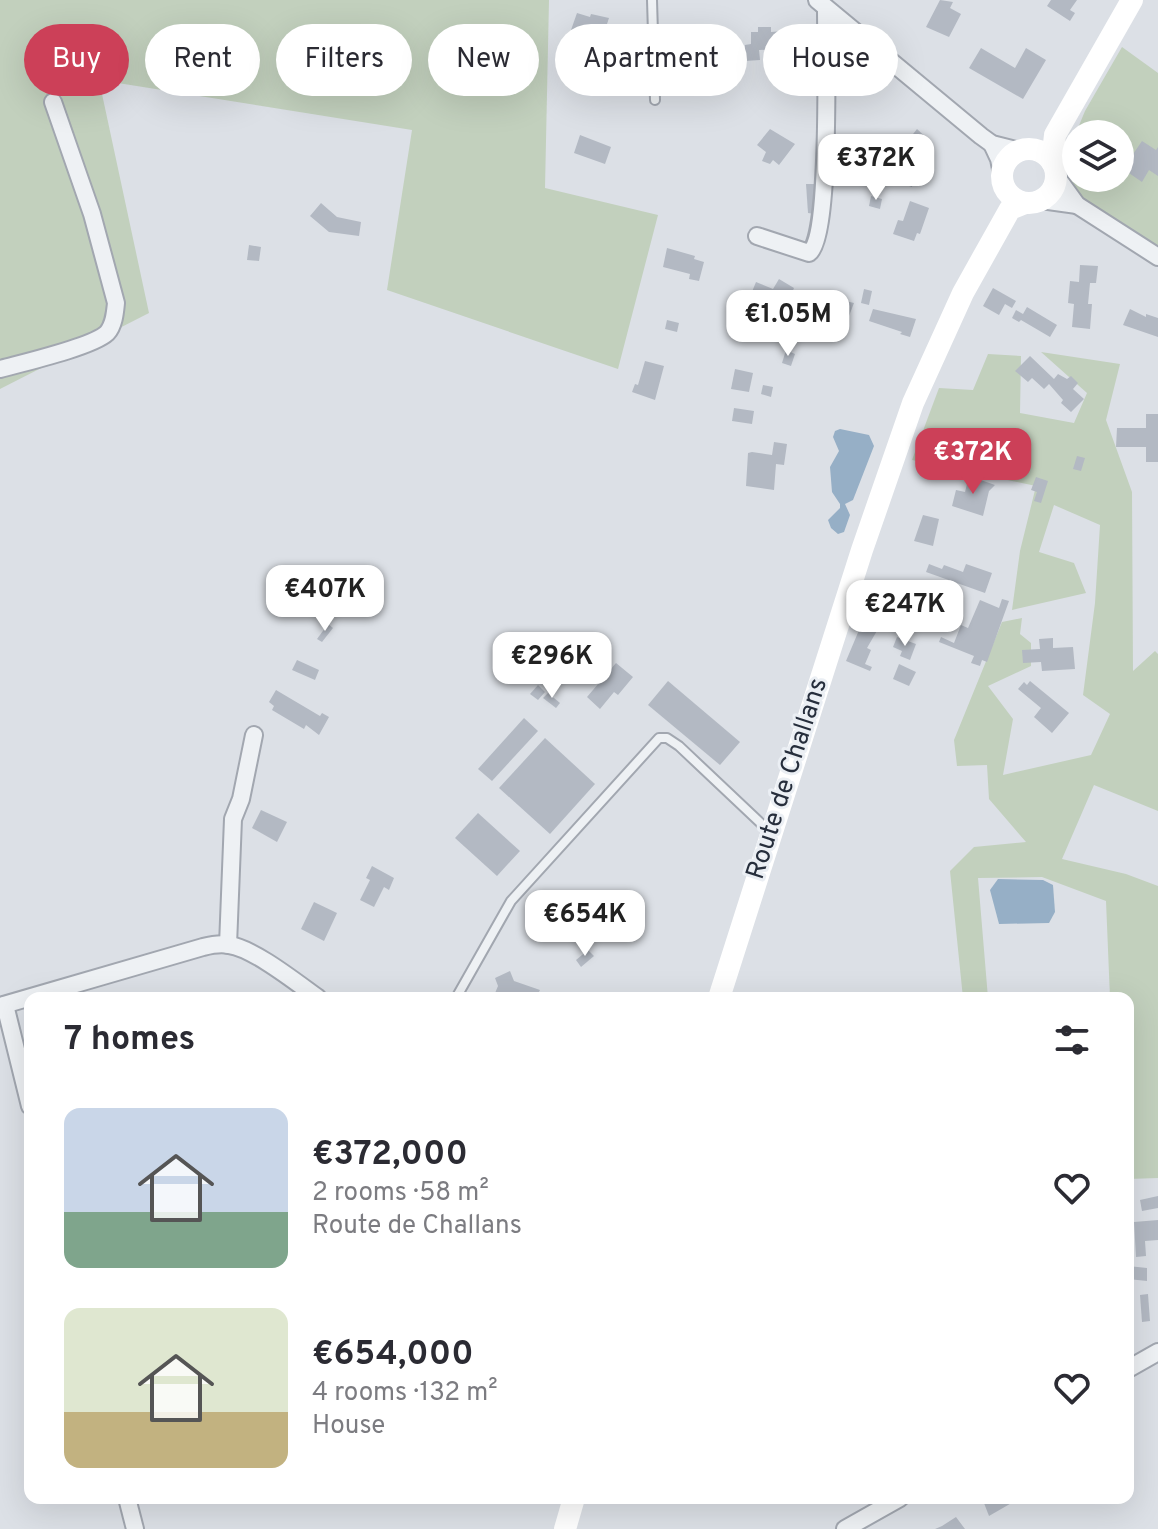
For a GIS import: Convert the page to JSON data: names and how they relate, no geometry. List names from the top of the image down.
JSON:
{
  "streets": {
    "main road": ["Route de Challans"]
  },
  "page": {
    "chip": [
      "Buy",
      "Rent",
      "Filters",
      "New",
      "Apartment",
      "House"
    ],
    "price": [
      "€372K",
      "€1.05M",
      "€372K",
      "€407K",
      "€247K",
      "€296K",
      "€654K"
    ],
    "heading": "7 homes",
    "list": [
      {
        "name": "€372,000",
        "note": "2 rooms · 58 m² · Route de Challans"
      },
      {
        "name": "€654,000",
        "note": "4 rooms · 132 m² · House"
      }
    ]
  }
}
